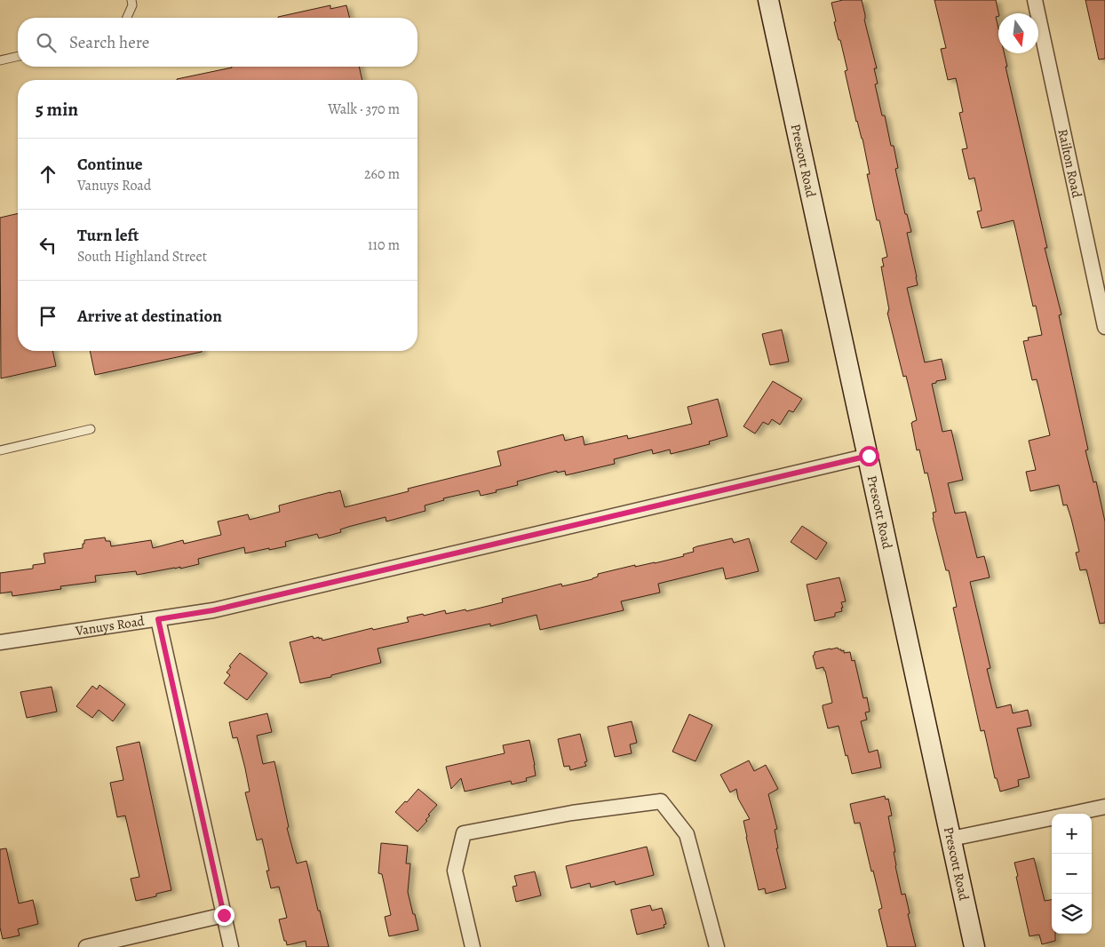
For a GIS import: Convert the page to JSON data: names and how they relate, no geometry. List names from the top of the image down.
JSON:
{
  "streets": {
    "main road": ["Prescott Road"],
    "street": ["Railton Road", "Vanuys Road"]
  },
  "crossings": [
    ["Prescott Road", "Vanuys Road"]
  ],
  "north": "bottom",
  "page": {
    "search": "Search here",
    "heading": ["5 min", "Walk · 370 m"],
    "list": [
      ["Continue", "Vanuys Road", "260 m"],
      ["Turn left", "South Highland Street", "110 m"],
      "Arrive at destination"
    ],
    "map_buttons": ["+", "−"]
  }
}
